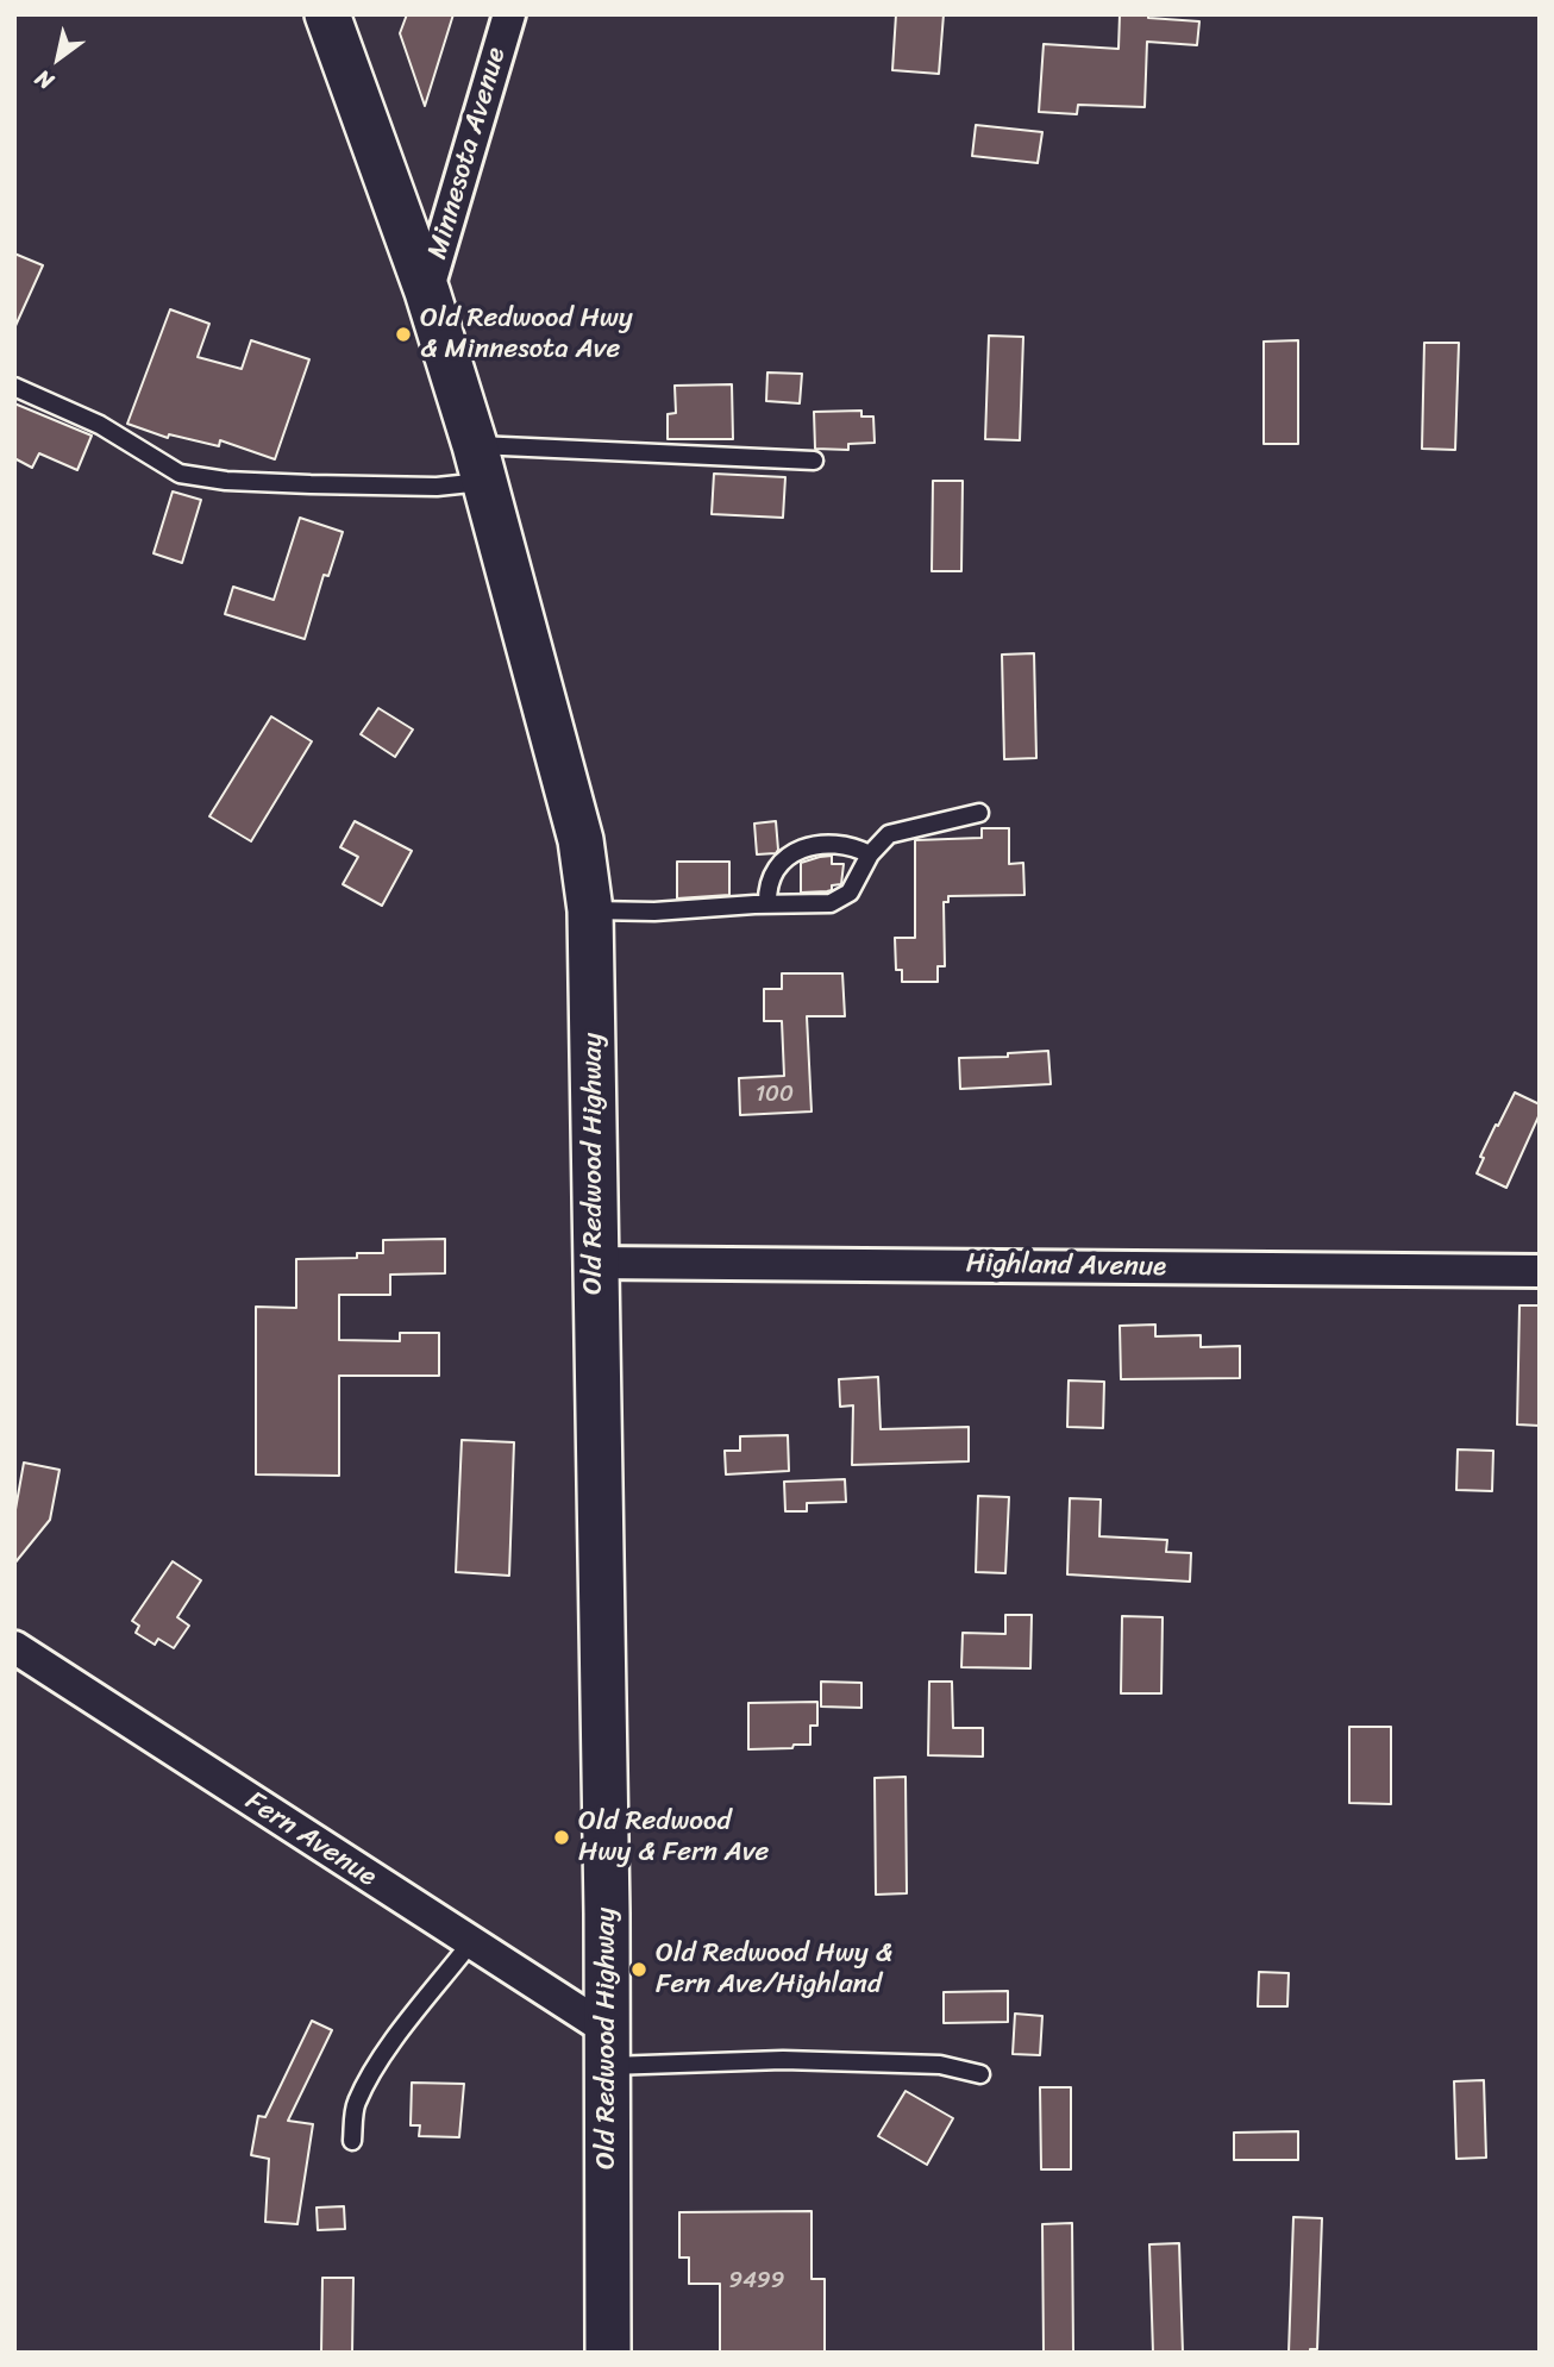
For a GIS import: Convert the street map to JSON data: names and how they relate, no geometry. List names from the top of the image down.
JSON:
{
  "streets": {
    "main road": ["Old Redwood Highway"],
    "street": ["Minnesota Avenue", "Highland Avenue", "Fern Avenue"]
  },
  "crossings": [
    ["Minnesota Avenue", "Old Redwood Highway"],
    ["Old Redwood Highway", "Highland Avenue"],
    ["Old Redwood Highway", "Fern Avenue"]
  ],
  "places": ["Old Redwood Hwy & Minnesota Ave", "Old Redwood Hwy & Fern Ave", "Old Redwood Hwy & Fern Ave/Highland"],
  "house_numbers": ["100", "9499"],
  "north": "bottom left"
}
